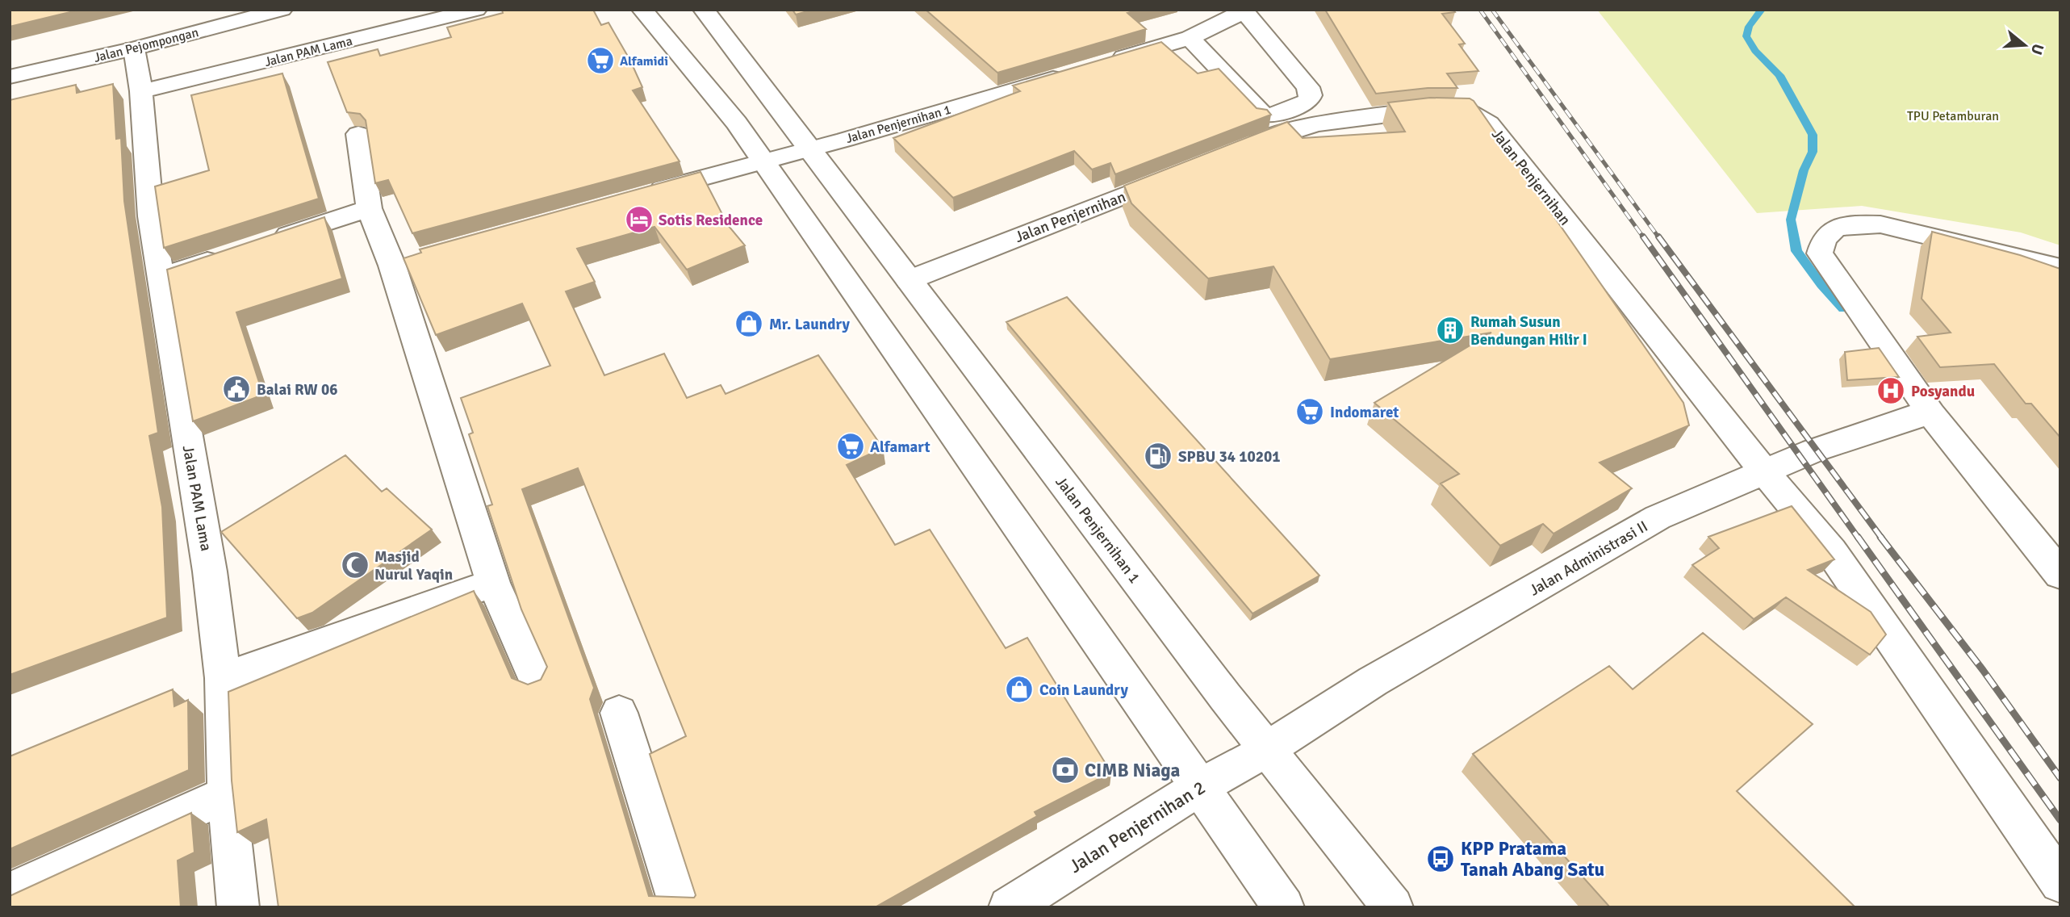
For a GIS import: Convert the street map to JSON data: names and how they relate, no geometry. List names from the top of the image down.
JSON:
{
  "streets": {
    "street": [
      "Jalan Pejompongan",
      "Jalan PAM Lama",
      "Jalan Penjernihan 1",
      "Jalan Penjernihan",
      "Jalan Administrasi II",
      "Jalan Penjernihan 2"
    ]
  },
  "crossings": [
    ["Jalan Pejompongan", "Jalan PAM Lama"],
    ["Jalan Penjernihan 1", "Jalan Penjernihan"],
    ["Jalan Penjernihan 1", "Jalan Administrasi II"],
    ["Jalan Penjernihan 1", "Jalan Penjernihan 2"],
    ["Jalan Penjernihan", "Jalan Administrasi II"],
    ["Jalan Administrasi II", "Jalan Penjernihan 2"]
  ],
  "parks": ["TPU Petamburan"],
  "places": {
    "supermarket": ["Alfamidi", "Indomaret", "Alfamart"],
    "hotel": ["Sotis Residence"],
    "shop": ["Mr. Laundry", "Coin Laundry"],
    "building": ["Rumah Susun Bendungan Hilir I"],
    "public building": ["Balai RW 06"],
    "hospital": ["Posyandu"],
    "fuel station": ["SPBU 34 10201"],
    "mosque": ["Masjid Nurul Yaqin"],
    "bank": ["CIMB Niaga"],
    "bus stop": ["KPP Pratama Tanah Abang Satu"]
  },
  "north": "right"
}
